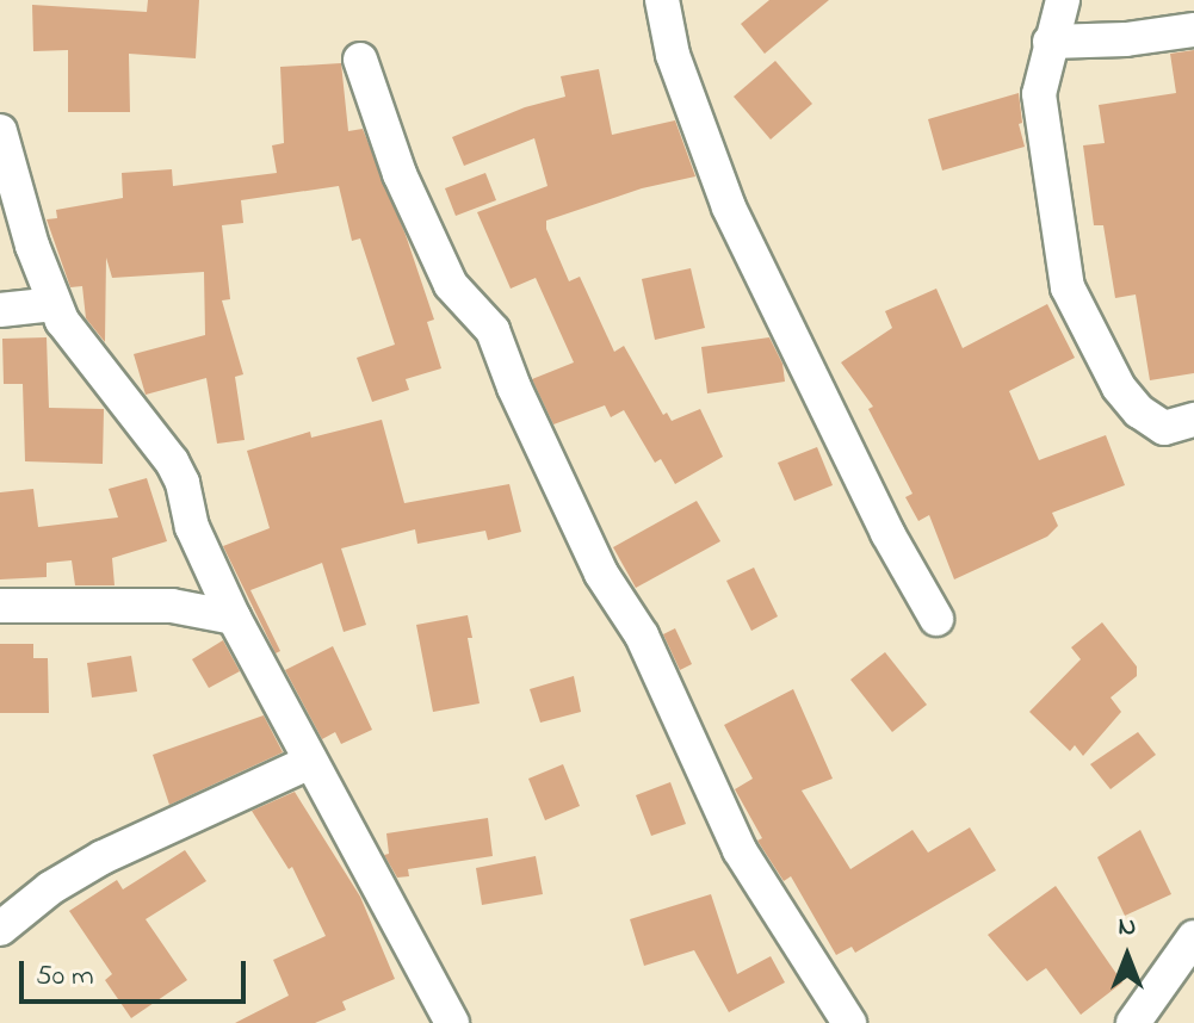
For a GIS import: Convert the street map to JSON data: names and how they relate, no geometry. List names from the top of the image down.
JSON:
{
  "scale_bar": "50 m",
  "north": "top"
}
